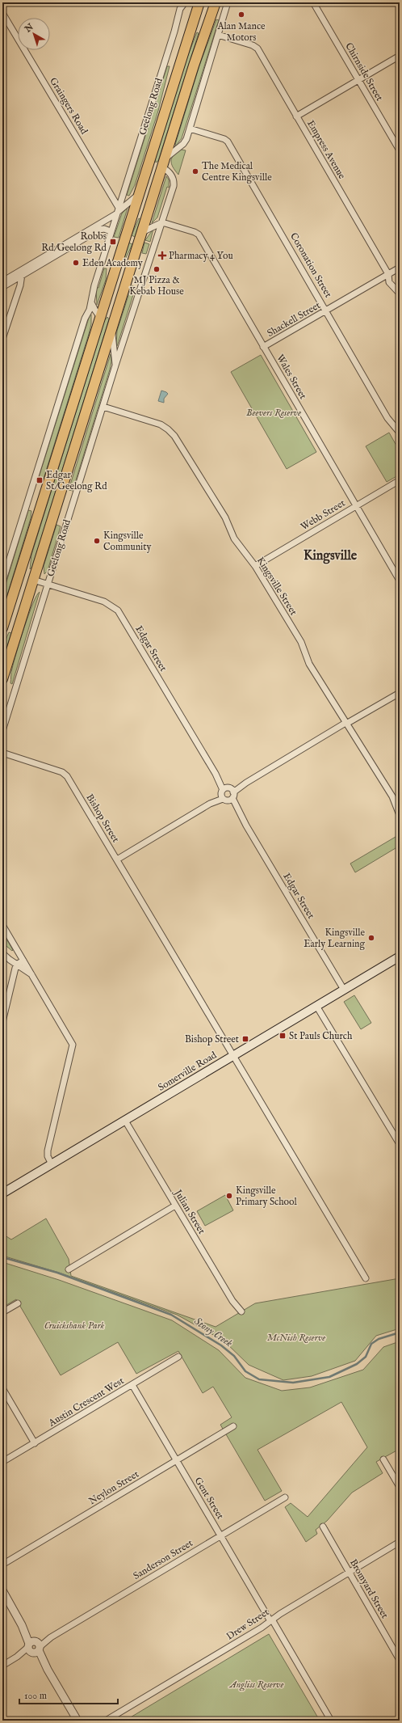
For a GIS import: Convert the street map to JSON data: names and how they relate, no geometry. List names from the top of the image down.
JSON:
{
  "streets": {
    "highway": ["Geelong Road"],
    "main road": ["Somerville Road"],
    "street": [
      "Chirnside Street",
      "Graingers Road",
      "Empress Avenue",
      "Coronation Street",
      "Shackell Street",
      "Wales Street",
      "Webb Street",
      "Kingsville Street",
      "Edgar Street",
      "Bishop Street",
      "Julian Street",
      "Austin Crescent West",
      "Neylon Street",
      "Gent Street",
      "Sanderson Street",
      "Bromyard Street",
      "Drew Street"
    ]
  },
  "crossings": [
    ["Graingers Road", "Geelong Road"],
    ["Geelong Road", "Wales Street"],
    ["Geelong Road", "Kingsville Street"],
    ["Geelong Road", "Edgar Street"],
    ["Empress Avenue", "Shackell Street"],
    ["Coronation Street", "Shackell Street"],
    ["Shackell Street", "Wales Street"],
    ["Wales Street", "Webb Street"],
    ["Webb Street", "Kingsville Street"],
    ["Edgar Street", "Somerville Road"],
    ["Bishop Street", "Somerville Road"],
    ["Somerville Road", "Julian Street"],
    ["Austin Crescent West", "Gent Street"],
    ["Neylon Street", "Gent Street"],
    ["Gent Street", "Sanderson Street"],
    ["Gent Street", "Drew Street"],
    ["Bromyard Street", "Drew Street"]
  ],
  "districts": ["Kingsville"],
  "water": ["Stony Creek"],
  "parks": [
    "Beevers Reserve",
    "Cruickshank Park",
    "McNish Reserve",
    "Angliss Reserve"
  ],
  "places": {
    "other": [
      "Alan Mance Motors",
      "The Medical Centre Kingsville",
      "Eden Academy",
      "MJ Pizza & Kebab House",
      "Kingsville Community",
      "Kingsville Early Learning",
      "Kingsville Primary School"
    ],
    "transit": [
      "Robbs Rd/Geelong Rd",
      "Edgar St/Geelong Rd",
      "St Pauls Church",
      "Bishop Street"
    ],
    "health": ["Pharmacy 4 You"]
  },
  "scale_bar": "100 m",
  "north": "top left"
}
